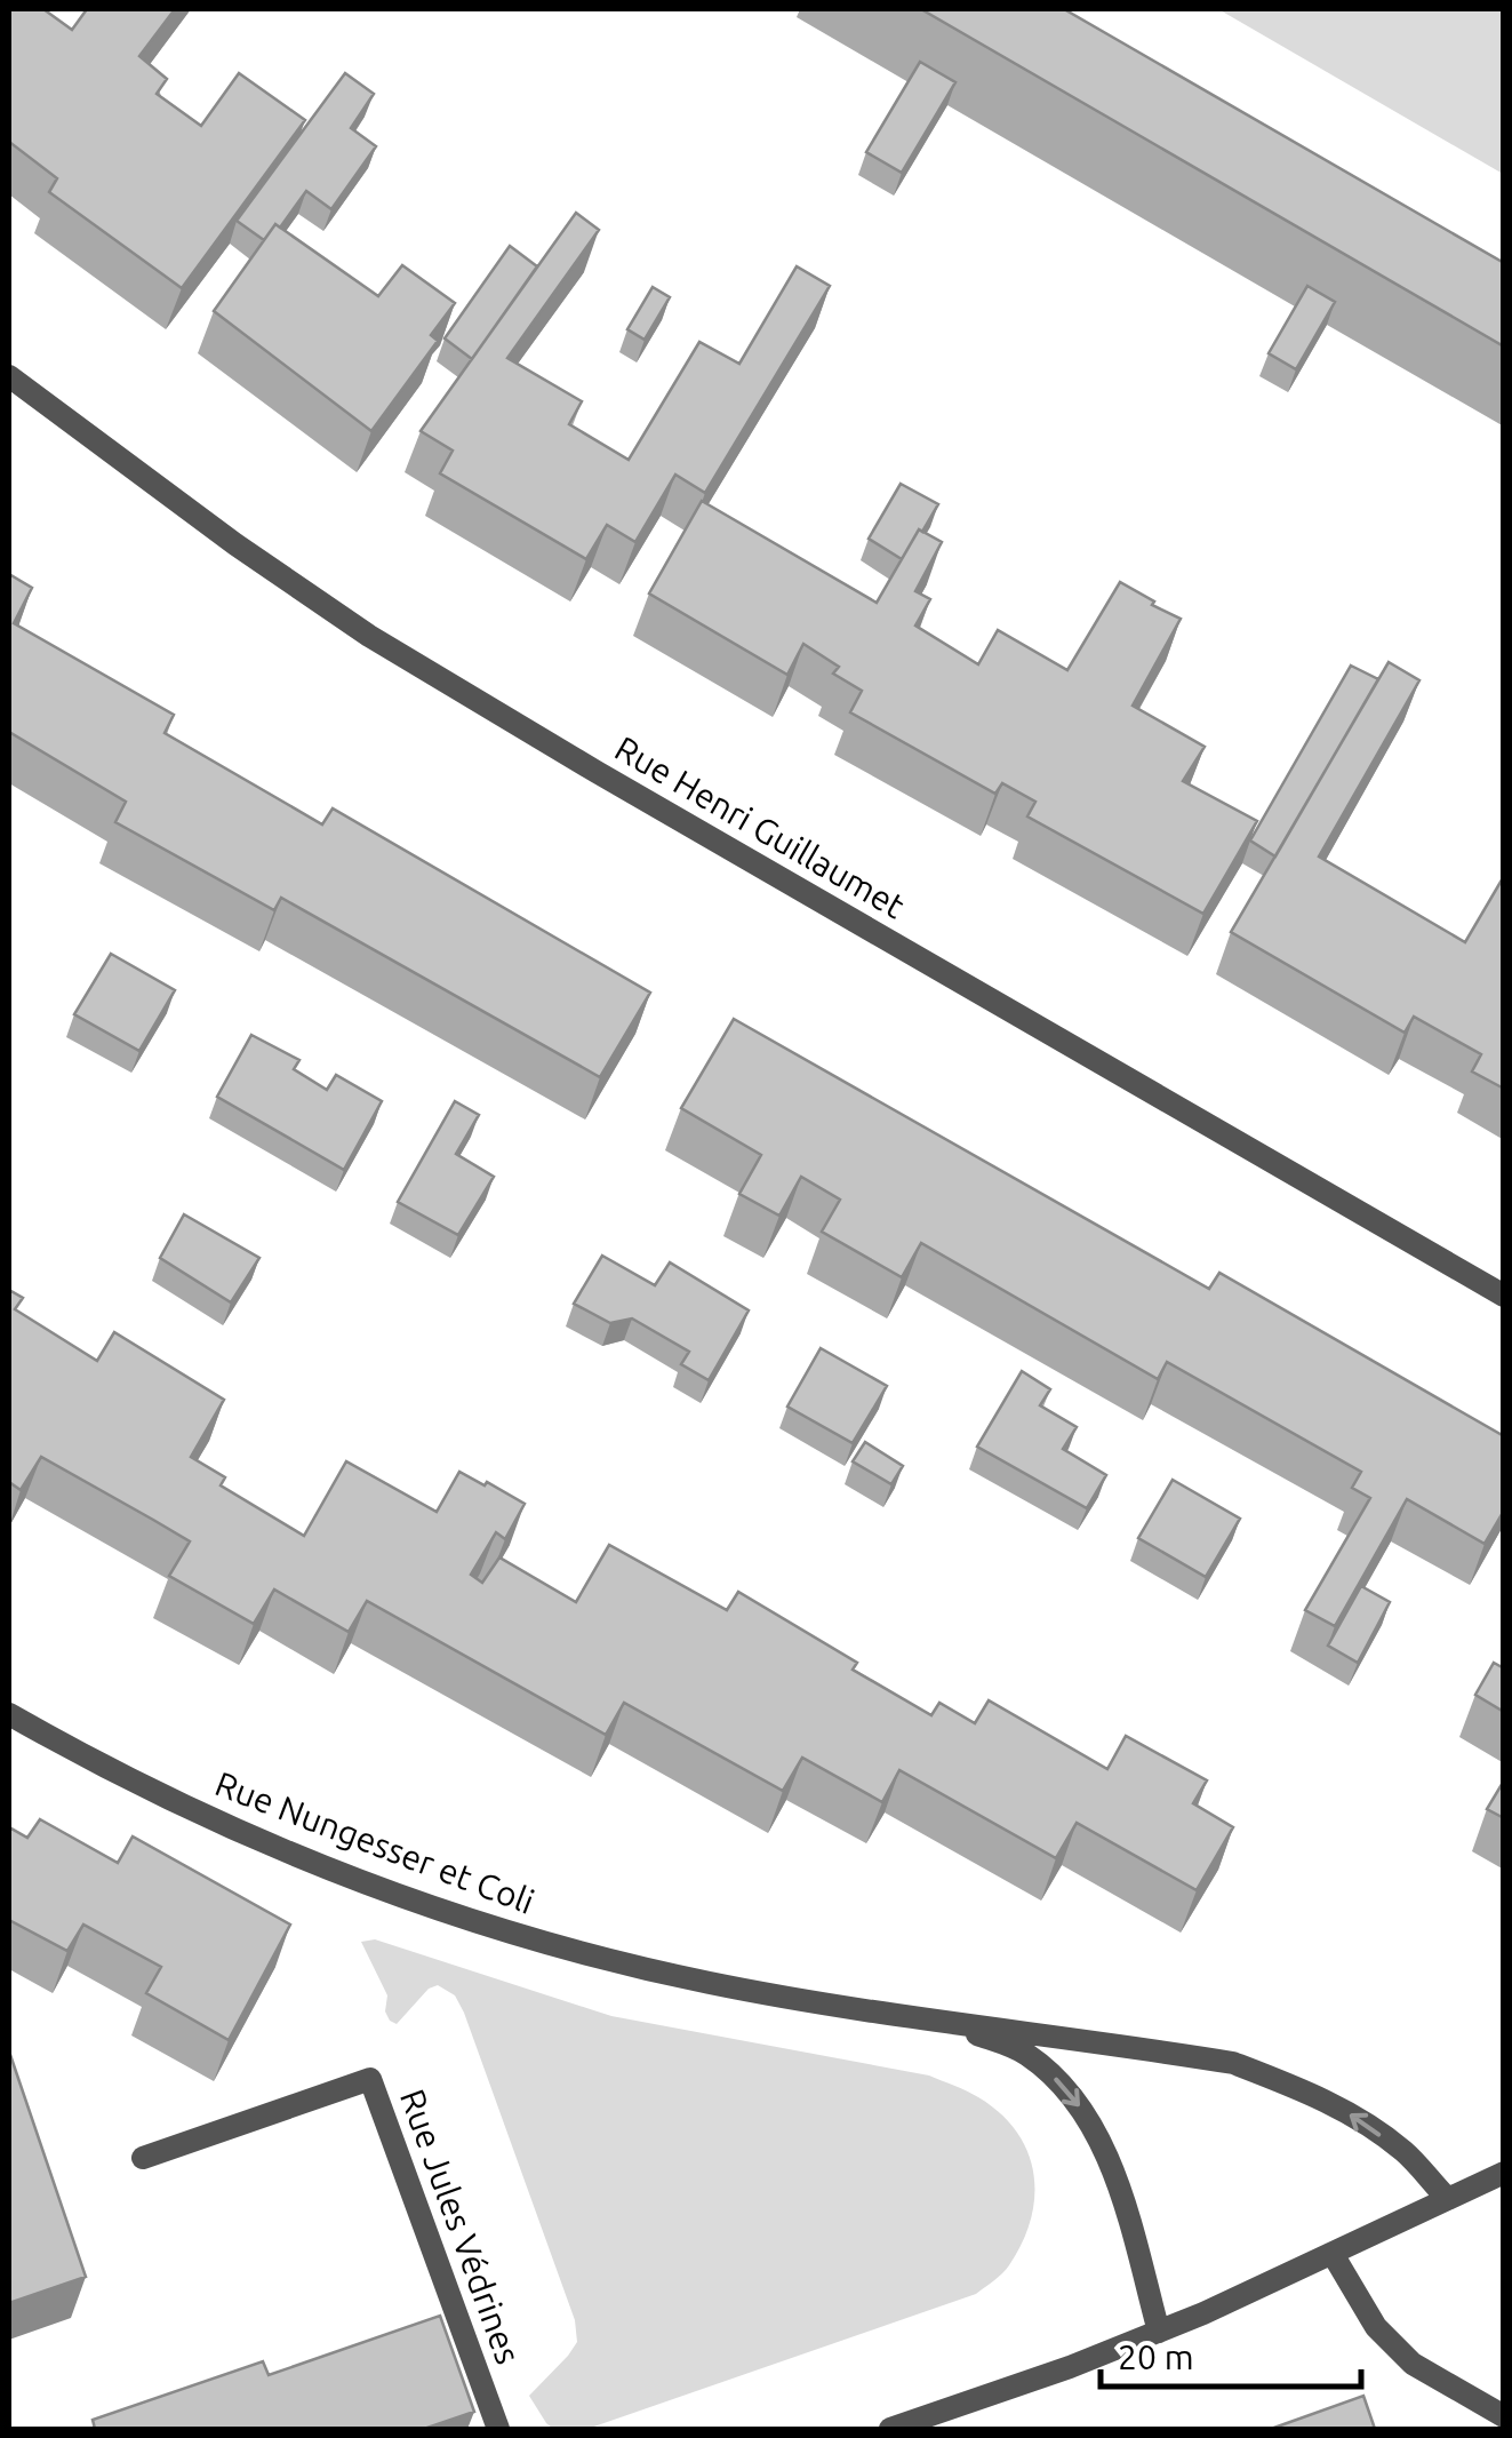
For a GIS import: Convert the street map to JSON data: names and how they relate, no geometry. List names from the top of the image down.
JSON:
{
  "streets": {
    "street": ["Rue Henri Guillaumet", "Rue Nungesser et Coli", "Rue Jules Védrines"]
  },
  "scale_bar": "20 m"
}
